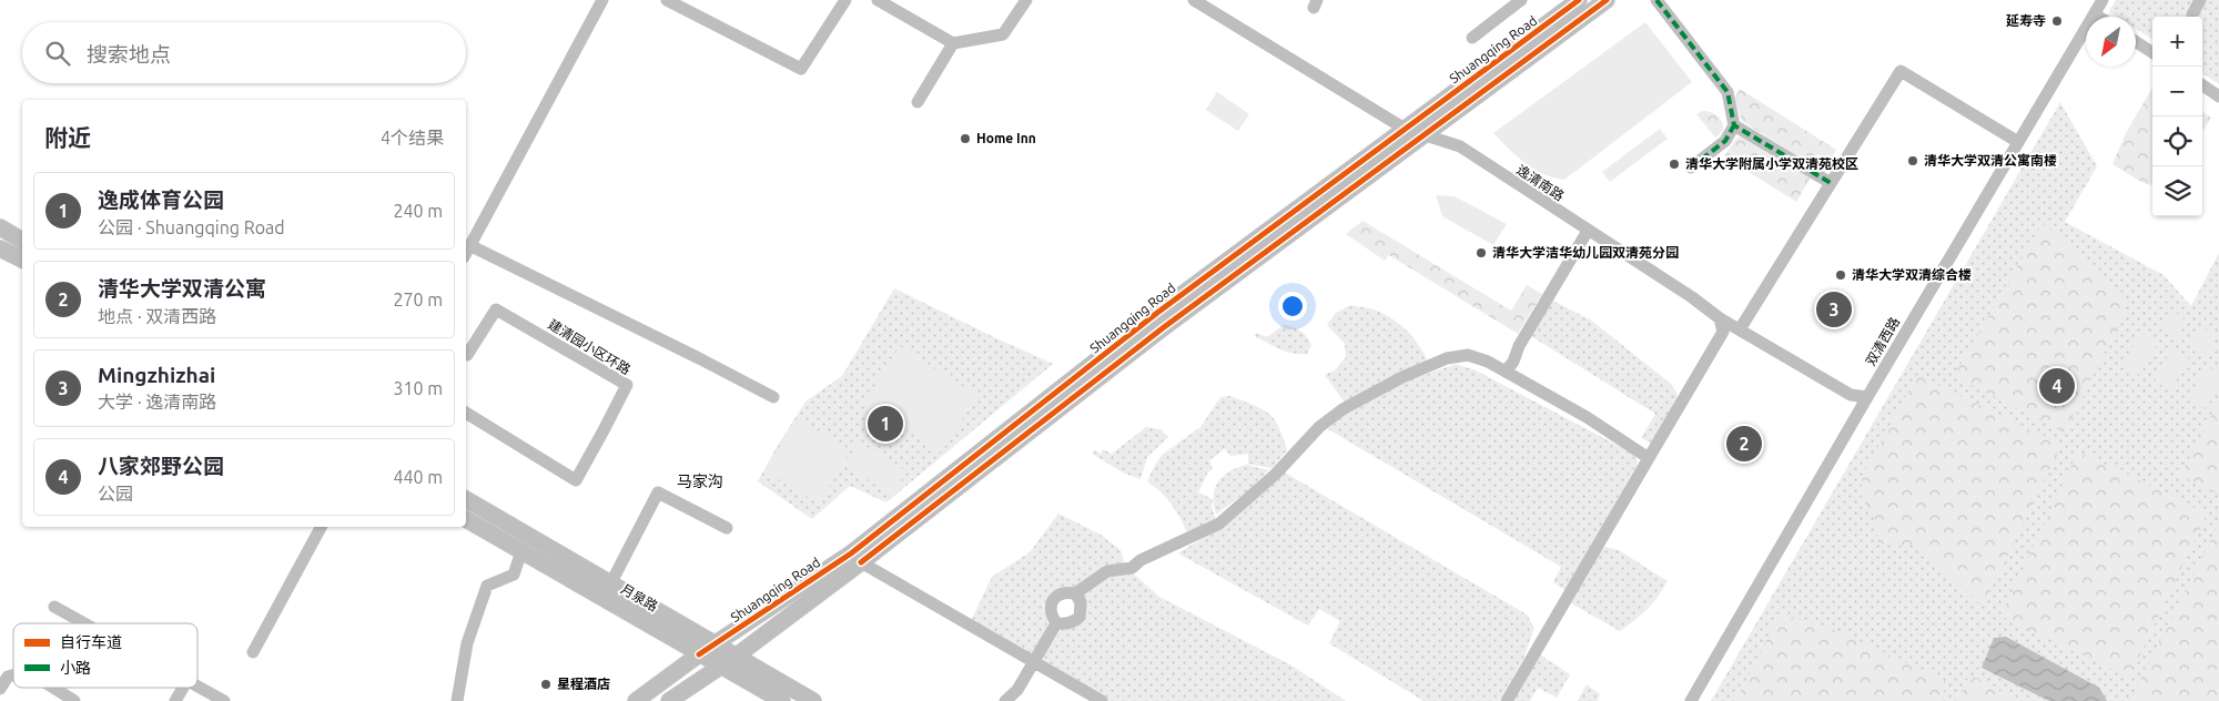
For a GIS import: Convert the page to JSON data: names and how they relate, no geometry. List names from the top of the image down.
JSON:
{
  "streets": {
    "main road": ["Shuangqing Road", "月泉路"],
    "street": ["逸清南路", "双清西路", "建清园小区环路"]
  },
  "crossings": [
    ["Shuangqing Road", "逸清南路"],
    ["Shuangqing Road", "月泉路"],
    ["逸清南路", "双清西路"]
  ],
  "districts": ["马家沟"],
  "places": [
    "延寿寺",
    "Home Inn",
    "清华大学双清公寓南楼",
    "清华大学附属小学双清苑校区",
    "清华大学洁华幼儿园双清苑分园",
    "清华大学双清综合楼",
    "星程酒店"
  ],
  "legend": ["自行车道", "小路"],
  "north": "bottom left",
  "page": {
    "map_buttons": ["+", "−"],
    "search": "搜索地点",
    "heading": ["附近", "4个结果"],
    "list": [
      {
        "mark": "1",
        "name": "逸成体育公园",
        "note": "公园 · Shuangqing Road",
        "value": "240 m"
      },
      {
        "mark": "2",
        "name": "清华大学双清公寓",
        "note": "地点 · 双清西路",
        "value": "270 m"
      },
      {
        "mark": "3",
        "name": "Mingzhizhai",
        "note": "大学 · 逸清南路",
        "value": "310 m"
      },
      {
        "mark": "4",
        "name": "八家郊野公园",
        "note": "公园",
        "value": "440 m"
      }
    ],
    "pins": [
      "3",
      "4",
      "1",
      "2"
    ]
  }
}
